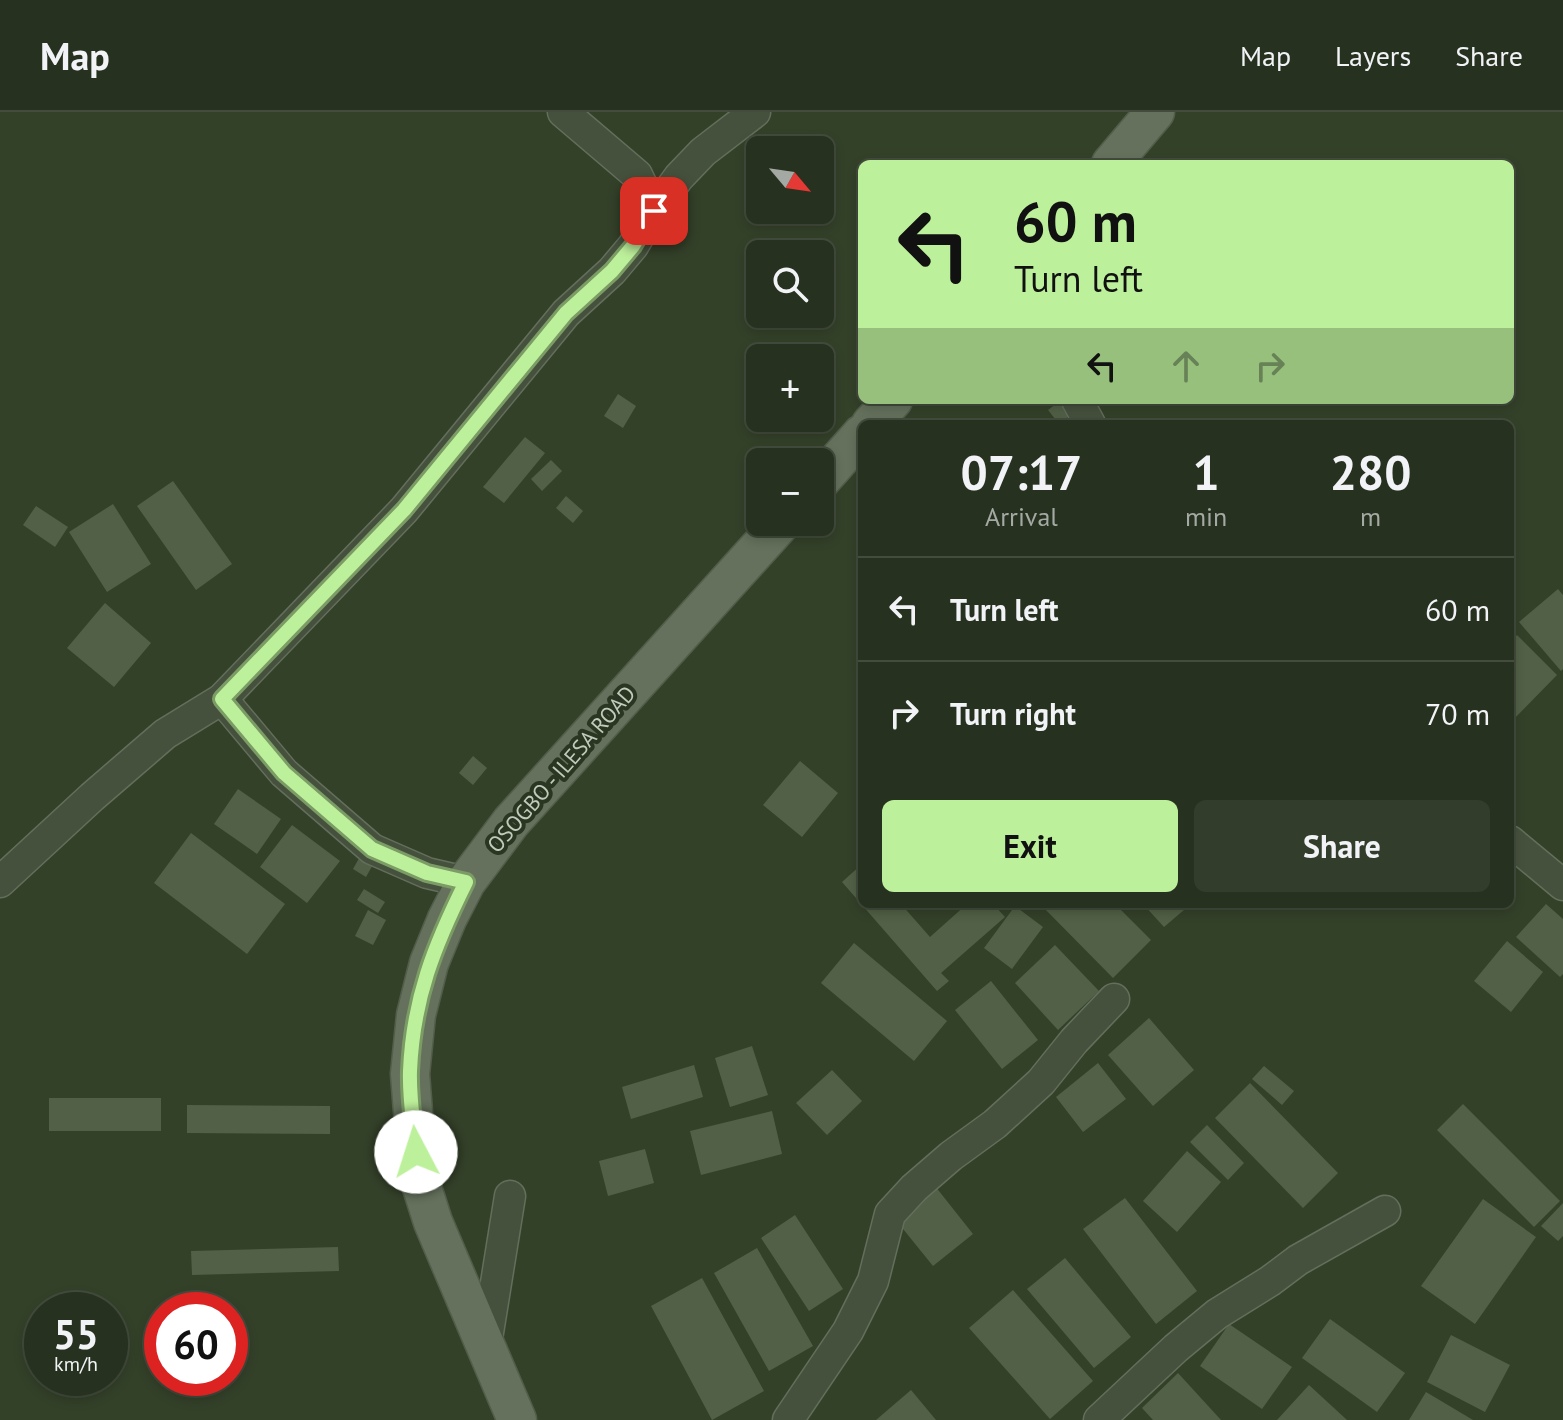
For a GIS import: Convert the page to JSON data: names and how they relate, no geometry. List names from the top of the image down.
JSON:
{
  "streets": {
    "main road": ["OSOGBO - ILESA ROAD"]
  },
  "north": "bottom right",
  "page": {
    "header": "Map",
    "nav": ["Map", "Layers", "Share"],
    "map_buttons": ["+", "−"],
    "turn": ["60 m", "Turn left"],
    "eta": [
      "07:17",
      "Arrival",
      "1",
      "min",
      "280",
      "m"
    ],
    "list": [
      {
        "name": "Turn left",
        "value": "60 m"
      },
      {
        "name": "Turn right",
        "value": "70 m"
      }
    ],
    "buttons": ["Exit", "Share"],
    "speed": "55 km/h",
    "limit": "60"
  }
}
